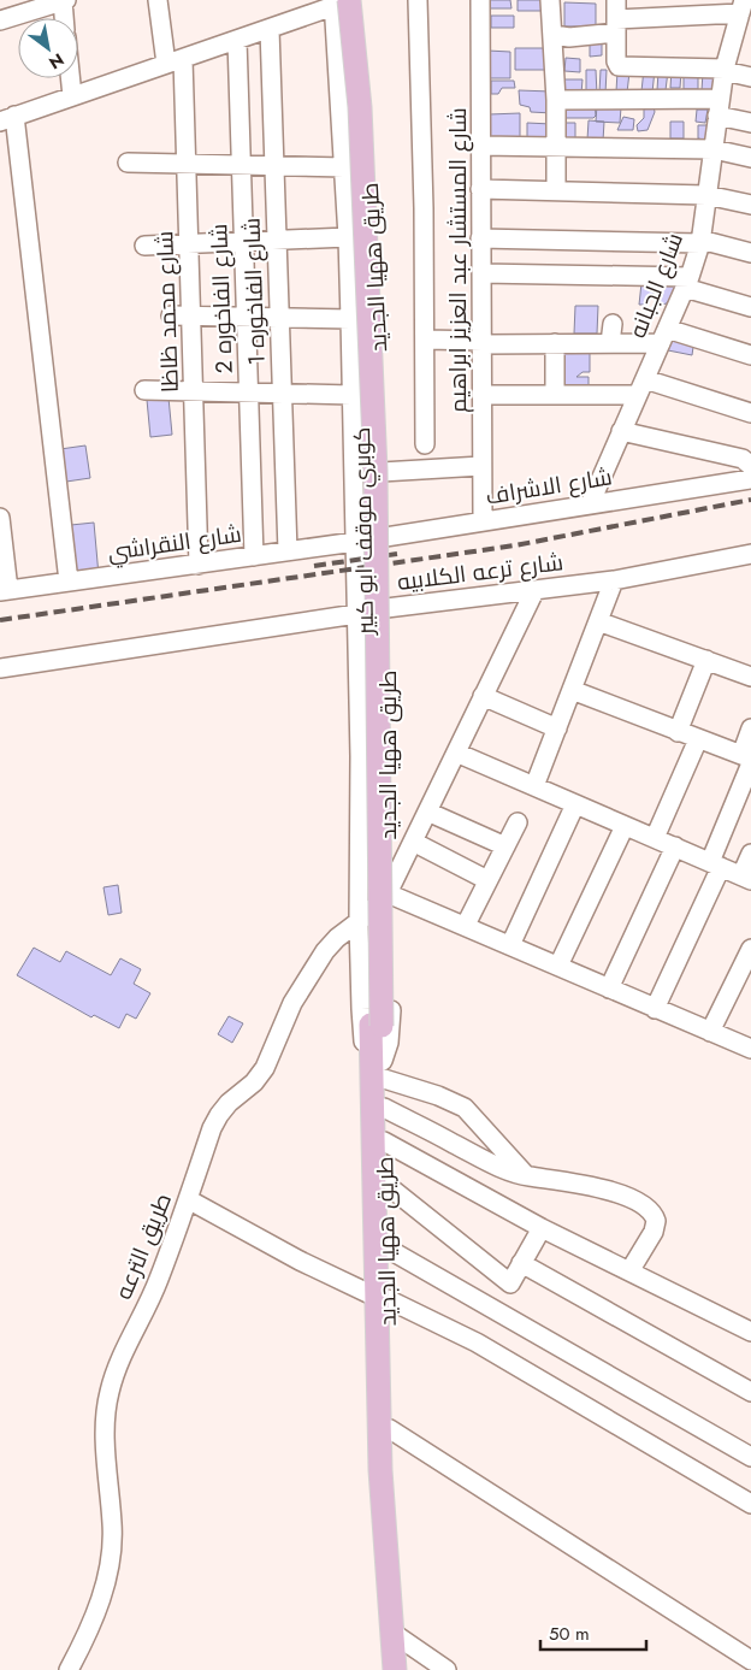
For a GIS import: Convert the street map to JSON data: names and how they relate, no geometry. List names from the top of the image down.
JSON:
{
  "streets": {
    "main road": ["طريق ههيا الجديد", "كوبري موقف ابو كبير"],
    "street": [
      "شارع المستشار عبد العزيز ابراهيم",
      "شارع الجبانه",
      "شارع الفاخوره 1",
      "شارع الفاخوره 2",
      "شارع محمد ظاظا",
      "شارع الاشراف",
      "شارع النقراشي",
      "شارع ترعه الكلابيه",
      "طريق الترعه"
    ]
  },
  "crossings": [
    ["شارع المستشار عبد العزيز ابراهيم", "شارع الاشراف"],
    ["طريق ههيا الجديد", "شارع الاشراف"],
    ["طريق ههيا الجديد", "كوبري موقف ابو كبير"],
    ["طريق ههيا الجديد", "شارع النقراشي"],
    ["طريق ههيا الجديد", "شارع ترعه الكلابيه"],
    ["طريق ههيا الجديد", "طريق الترعه"],
    ["شارع الجبانه", "شارع الاشراف"],
    ["شارع الفاخوره 1", "شارع النقراشي"],
    ["شارع الفاخوره 2", "شارع النقراشي"],
    ["شارع محمد ظاظا", "شارع النقراشي"],
    ["شارع الاشراف", "شارع النقراشي"]
  ],
  "scale_bar": "50 m",
  "north": "bottom right"
}
